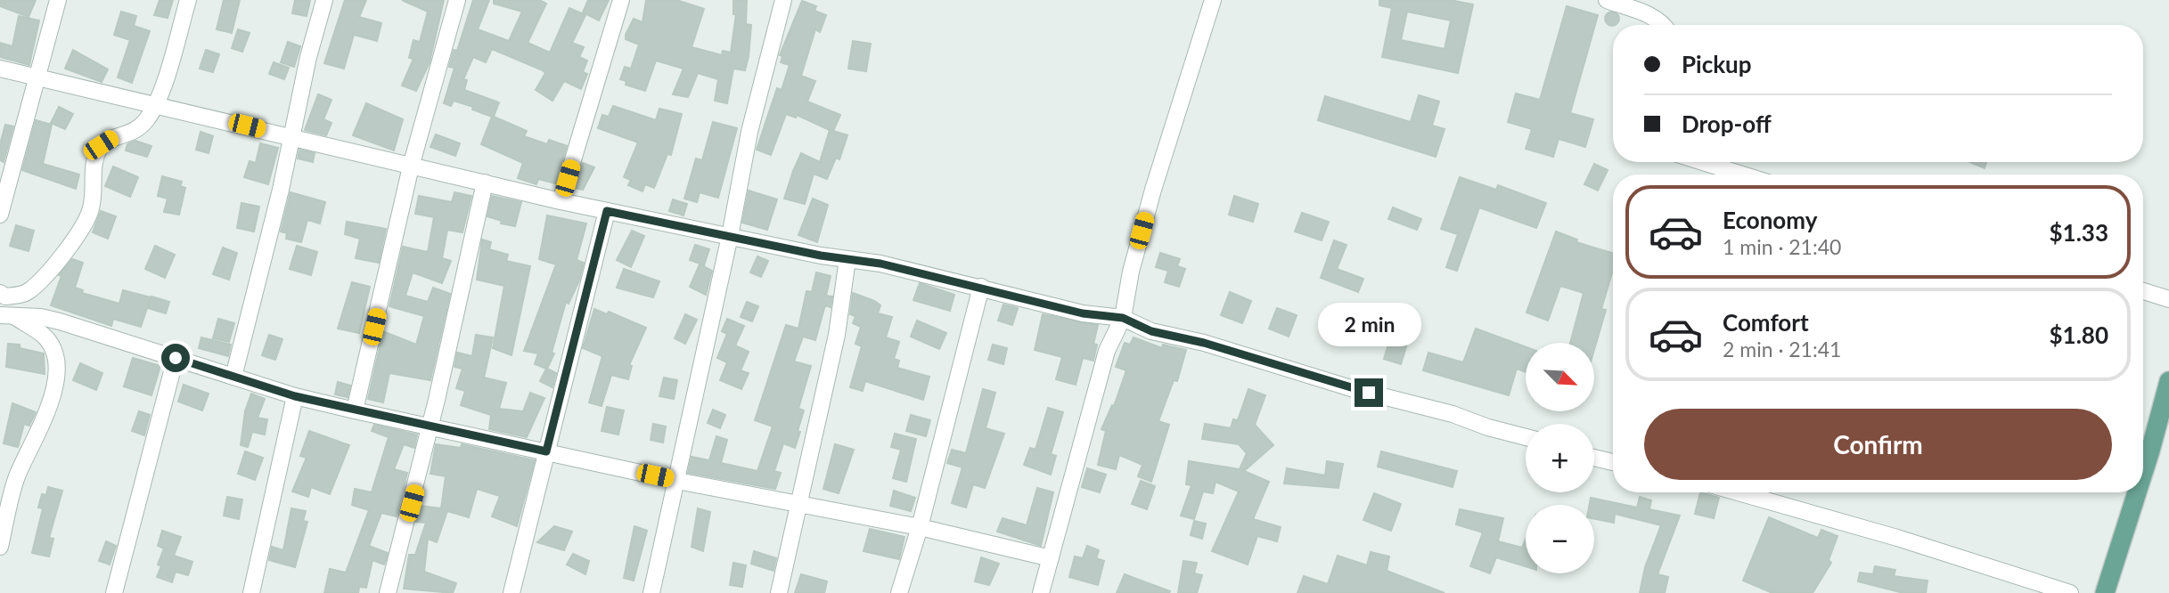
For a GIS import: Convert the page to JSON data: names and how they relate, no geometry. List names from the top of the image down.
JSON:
{
  "north": "bottom right",
  "page": {
    "banner": ["Pickup", "Drop-off"],
    "list": [
      {
        "name": "Economy",
        "note": "1 min · 21:40",
        "value": "$1.33"
      },
      {
        "name": "Comfort",
        "note": "2 min · 21:41",
        "value": "$1.80"
      }
    ],
    "bubble": "2 min",
    "map_buttons": ["+", "−"],
    "buttons": "Confirm"
  }
}
